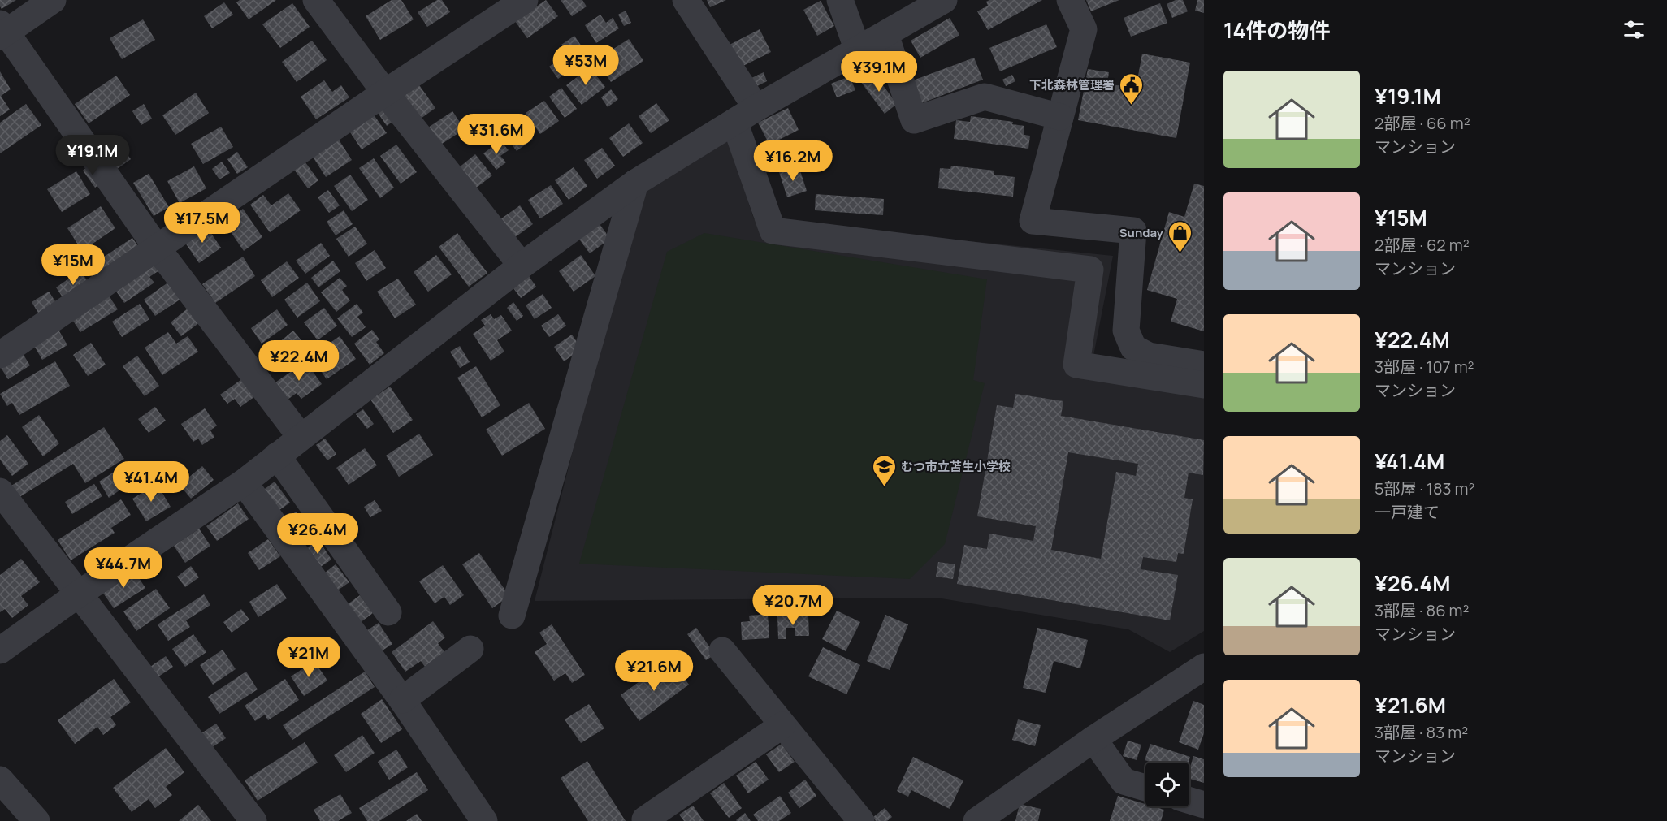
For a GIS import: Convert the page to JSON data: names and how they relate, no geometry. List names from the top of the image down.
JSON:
{
  "places": {
    "public building": ["下北森林管理署"],
    "shop": ["Sunday"],
    "school or university": ["むつ市立苫生小学校"]
  },
  "page": {
    "heading": "14件の物件",
    "price": [
      "¥53M",
      "¥39.1M",
      "¥31.6M",
      "¥19.1M",
      "¥16.2M",
      "¥17.5M",
      "¥15M",
      "¥22.4M",
      "¥41.4M",
      "¥26.4M",
      "¥44.7M",
      "¥20.7M",
      "¥21M",
      "¥21.6M"
    ],
    "list": [
      {
        "name": "¥19.1M",
        "note": "2部屋 · 66 m² · マンション"
      },
      {
        "name": "¥15M",
        "note": "2部屋 · 62 m² · マンション"
      },
      {
        "name": "¥22.4M",
        "note": "3部屋 · 107 m² · マンション"
      },
      {
        "name": "¥41.4M",
        "note": "5部屋 · 183 m² · 一戸建て"
      },
      {
        "name": "¥26.4M",
        "note": "3部屋 · 86 m² · マンション"
      },
      {
        "name": "¥21.6M",
        "note": "3部屋 · 83 m² · マンション"
      }
    ]
  }
}
